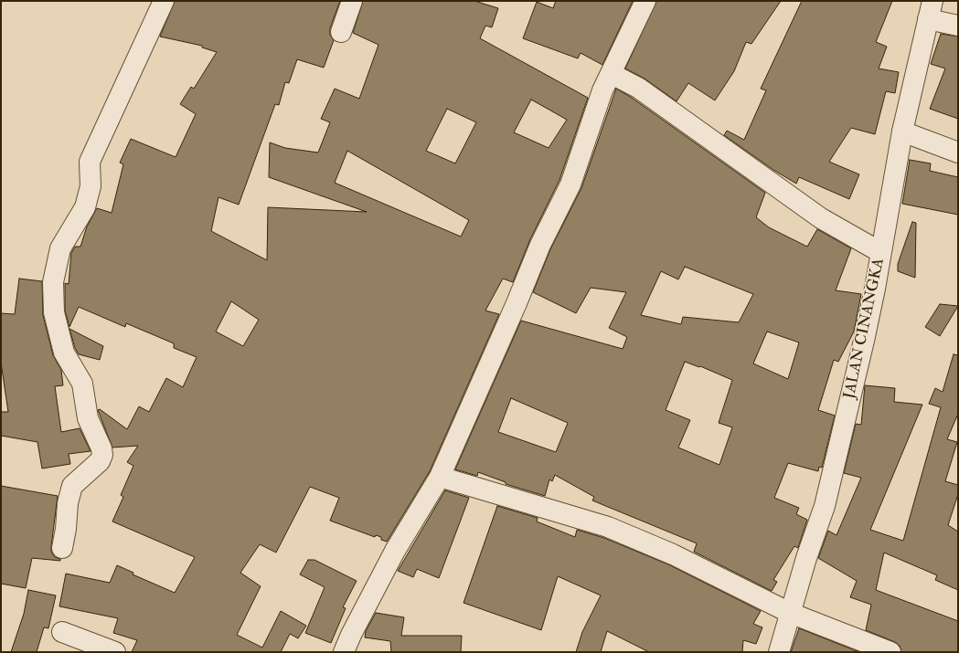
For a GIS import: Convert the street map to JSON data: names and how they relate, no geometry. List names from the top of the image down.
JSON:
{
  "streets": {
    "street": ["JALAN CINANGKA"]
  }
}
